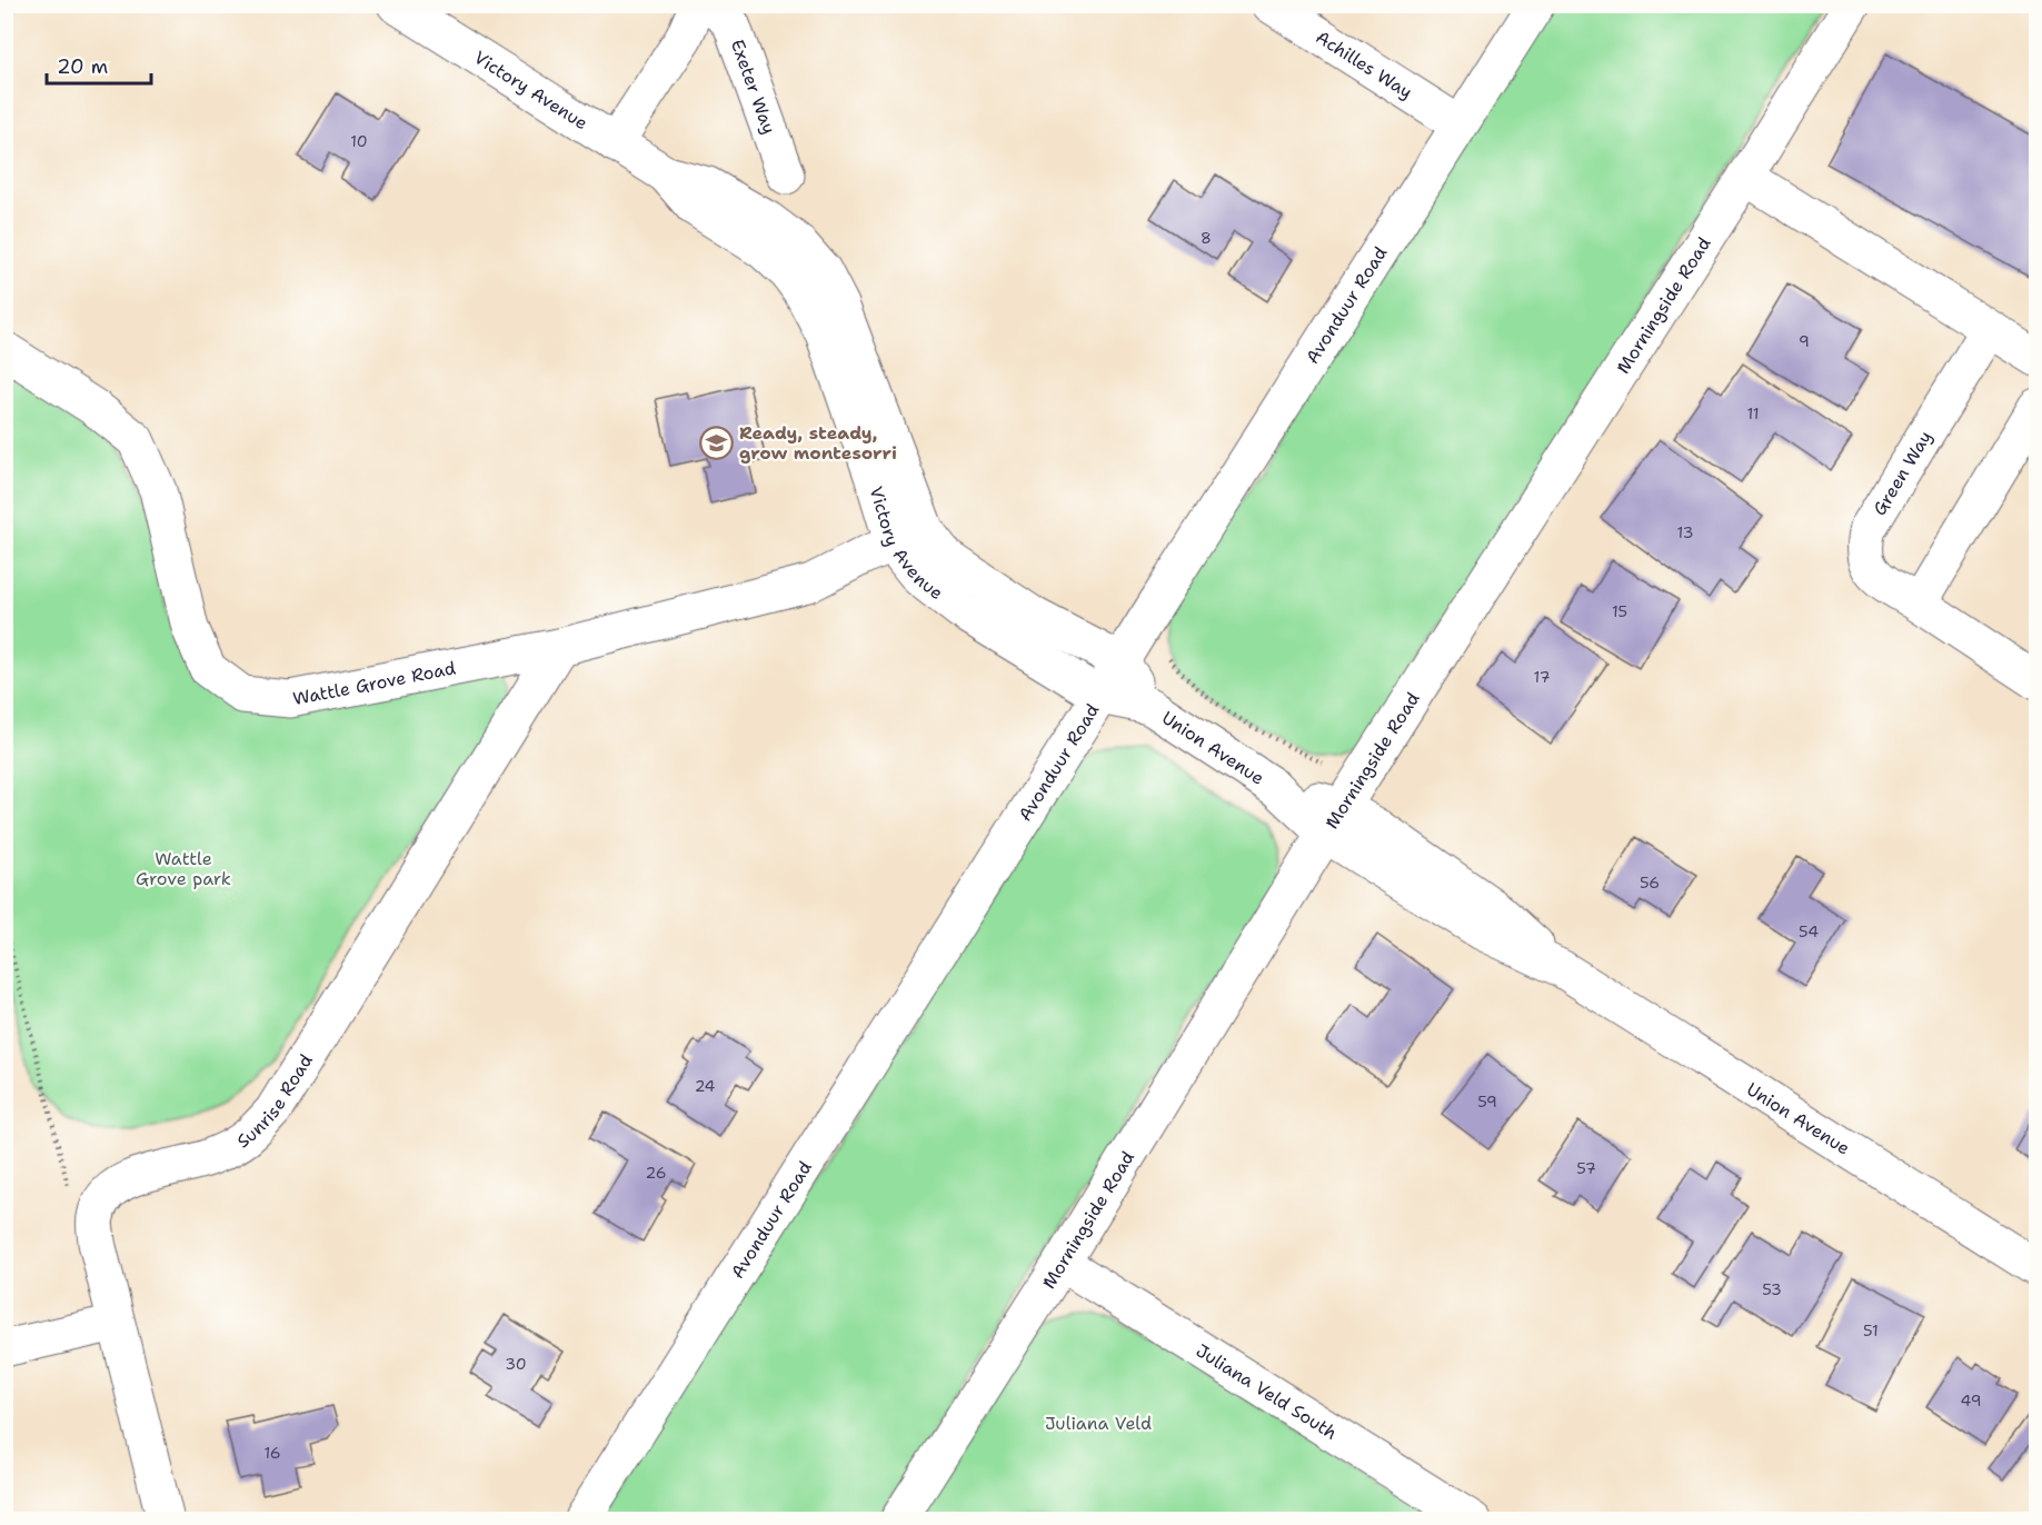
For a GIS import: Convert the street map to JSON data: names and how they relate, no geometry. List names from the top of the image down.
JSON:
{
  "streets": {
    "street": [
      "Achilles Way",
      "Exeter Way",
      "Victory Avenue",
      "Avonduur Road",
      "Morningside Road",
      "Green Way",
      "Wattle Grove Road",
      "Union Avenue",
      "Sunrise Road",
      "Juliana Veld South"
    ]
  },
  "crossings": [
    ["Achilles Way", "Avonduur Road"],
    ["Victory Avenue", "Avonduur Road"],
    ["Victory Avenue", "Wattle Grove Road"],
    ["Victory Avenue", "Union Avenue"],
    ["Avonduur Road", "Union Avenue"],
    ["Morningside Road", "Union Avenue"],
    ["Morningside Road", "Juliana Veld South"],
    ["Wattle Grove Road", "Sunrise Road"]
  ],
  "parks": ["Wattle Grove park", "Juliana Veld"],
  "places": {
    "school or university": ["Ready, steady, grow montesorri"]
  },
  "house_numbers": [
    "10",
    "8",
    "9",
    "11",
    "13",
    "15",
    "17",
    "56",
    "54",
    "24",
    "59",
    "57",
    "26",
    "53",
    "51",
    "30",
    "49",
    "16"
  ],
  "scale_bar": "20 m"
}
